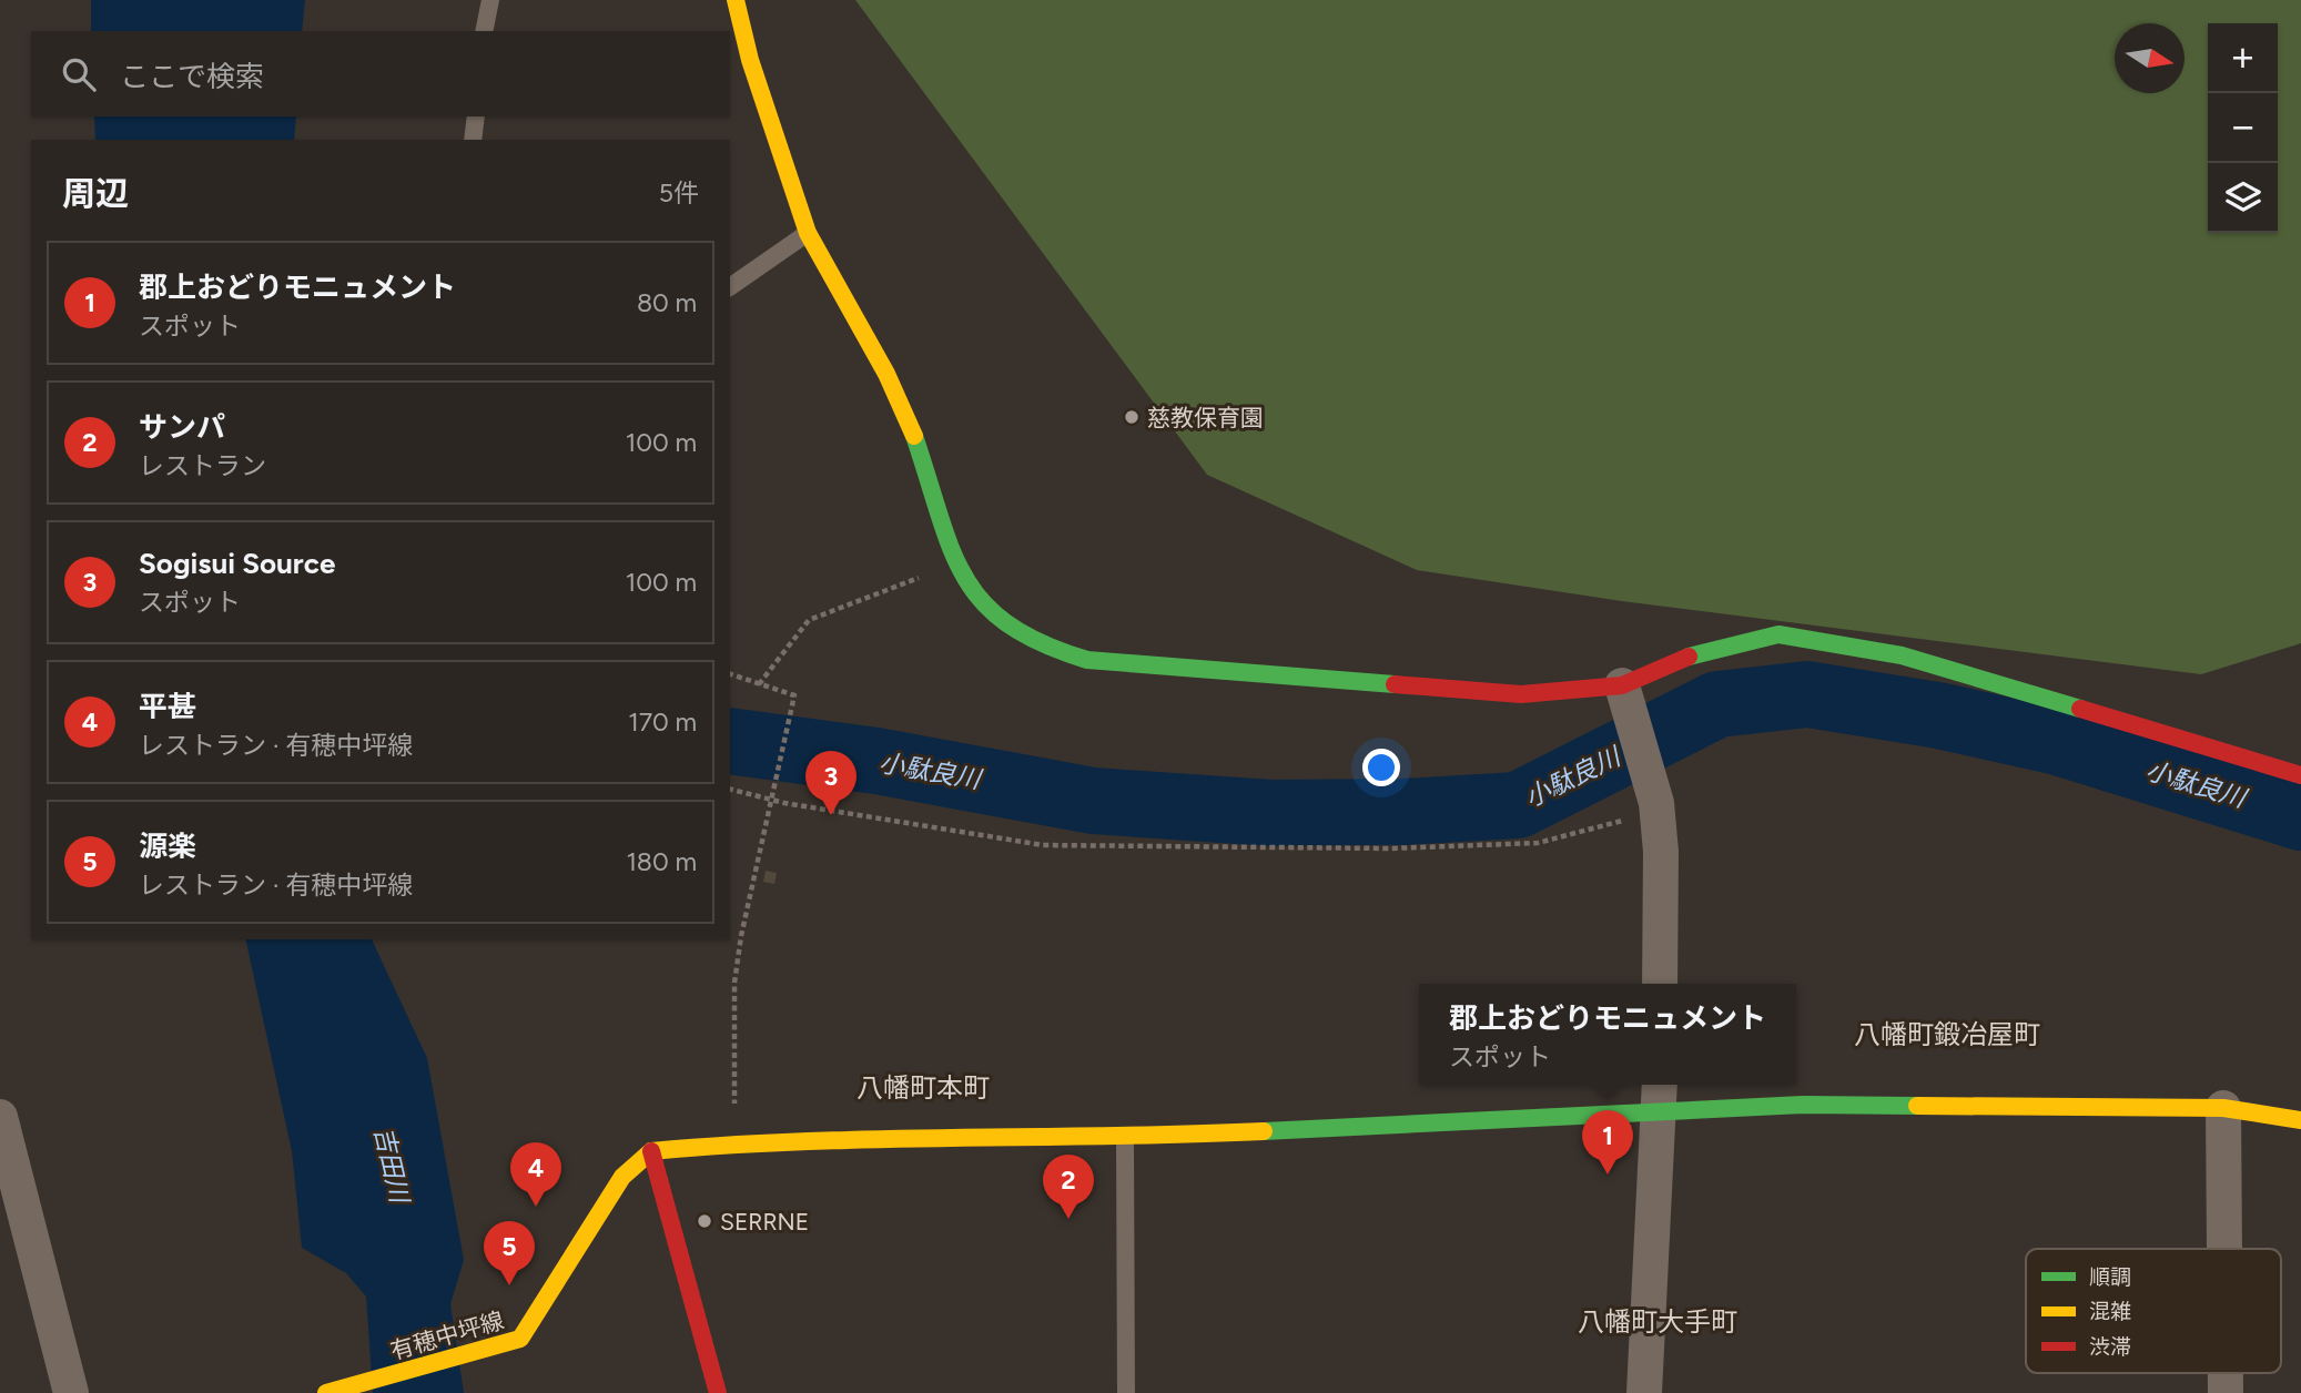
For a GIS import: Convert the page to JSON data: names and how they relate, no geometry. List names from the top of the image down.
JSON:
{
  "streets": {
    "street": ["有穂中坪線"]
  },
  "districts": ["八幡町鍛冶屋町", "八幡町本町", "八幡町大手町"],
  "water": ["小駄良川", "吉田川"],
  "places": ["慈教保育園", "SERRNE"],
  "legend": ["順調", "混雑", "渋滞"],
  "north": "right",
  "page": {
    "map_buttons": ["+", "−"],
    "search": "ここで検索",
    "heading": ["周辺", "5件"],
    "list": [
      {
        "mark": "1",
        "name": "郡上おどりモニュメント",
        "note": "スポット",
        "value": "80 m"
      },
      {
        "mark": "2",
        "name": "サンパ",
        "note": "レストラン",
        "value": "100 m"
      },
      {
        "mark": "3",
        "name": "Sogisui Source",
        "note": "スポット",
        "value": "100 m"
      },
      {
        "mark": "4",
        "name": "平甚",
        "note": "レストラン · 有穂中坪線",
        "value": "170 m"
      },
      {
        "mark": "5",
        "name": "源楽",
        "note": "レストラン · 有穂中坪線",
        "value": "180 m"
      }
    ],
    "pins": [
      "3",
      "1",
      "4",
      "2",
      "5"
    ],
    "popup": ["郡上おどりモニュメント", "スポット"]
  }
}
